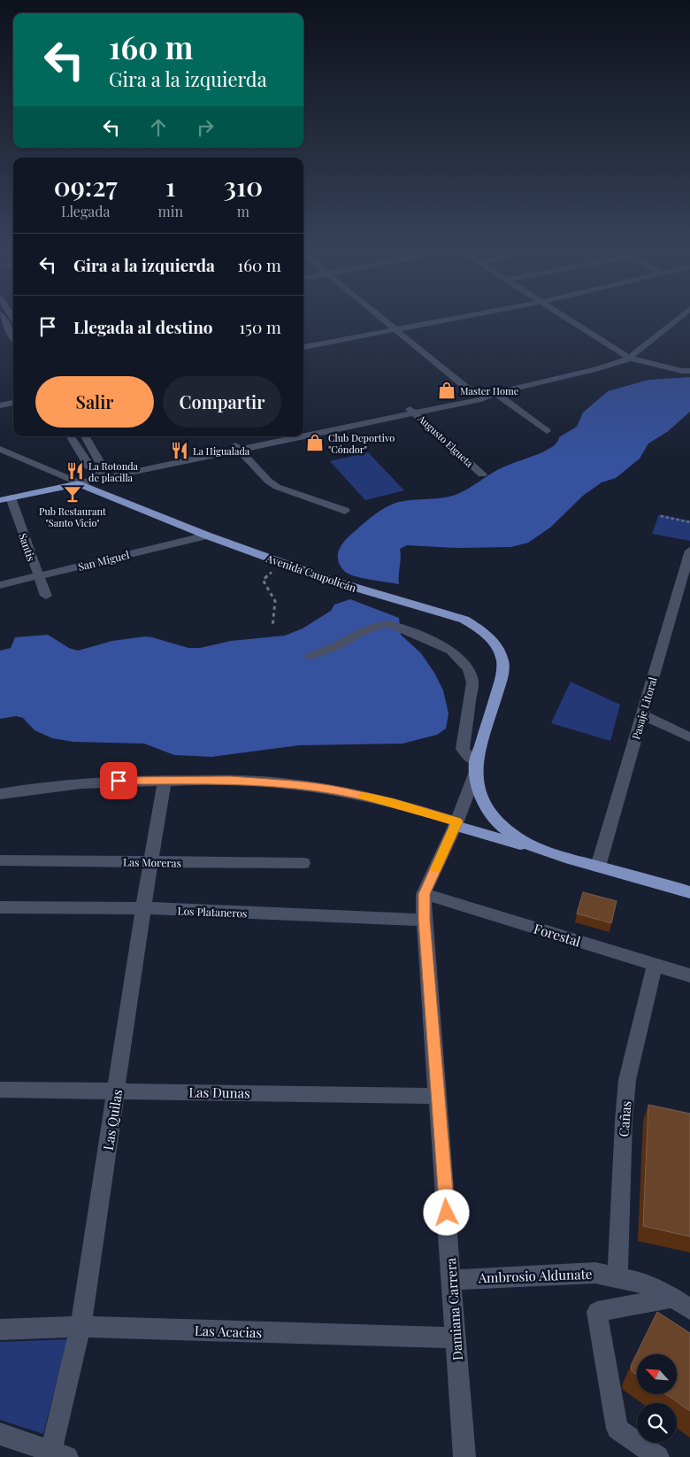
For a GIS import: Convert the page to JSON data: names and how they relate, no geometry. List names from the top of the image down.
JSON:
{
  "streets": {
    "main road": ["Avenida Caupolicán"],
    "street": [
      "Augusto Elgueta",
      "Santis",
      "San Miguel",
      "Pasaje Litoral",
      "Las Moreras",
      "Los Plataneros",
      "Forestal",
      "Las Dunas",
      "Cañas",
      "Las Quilas",
      "Ambrosio Aldunate",
      "Damiana Carrera",
      "Las Acacias"
    ]
  },
  "crossings": [
    ["Santis", "San Miguel"],
    ["San Miguel", "Avenida Caupolicán"],
    ["Avenida Caupolicán", "Damiana Carrera"],
    ["Las Moreras", "Las Quilas"],
    ["Los Plataneros", "Las Quilas"],
    ["Los Plataneros", "Damiana Carrera"],
    ["Forestal", "Cañas"],
    ["Forestal", "Damiana Carrera"],
    ["Las Dunas", "Las Quilas"],
    ["Las Dunas", "Damiana Carrera"],
    ["Cañas", "Ambrosio Aldunate"],
    ["Las Quilas", "Las Acacias"],
    ["Ambrosio Aldunate", "Damiana Carrera"],
    ["Damiana Carrera", "Las Acacias"]
  ],
  "places": {
    "shop": ["Master Home", "Club Deportivo \"Cóndor\""],
    "restaurant": ["La Higualada", "La Rotonda de placilla"],
    "bar": ["Pub Restaurant \"Santo Vicio\""]
  },
  "north": "top left",
  "page": {
    "turn": ["160 m", "Gira a la izquierda"],
    "eta": [
      "09:27",
      "Llegada",
      "1",
      "min",
      "310",
      "m"
    ],
    "list": [
      {
        "name": "Gira a la izquierda",
        "value": "160 m"
      },
      {
        "name": "Llegada al destino",
        "value": "150 m"
      }
    ],
    "buttons": ["Salir", "Compartir"]
  }
}
